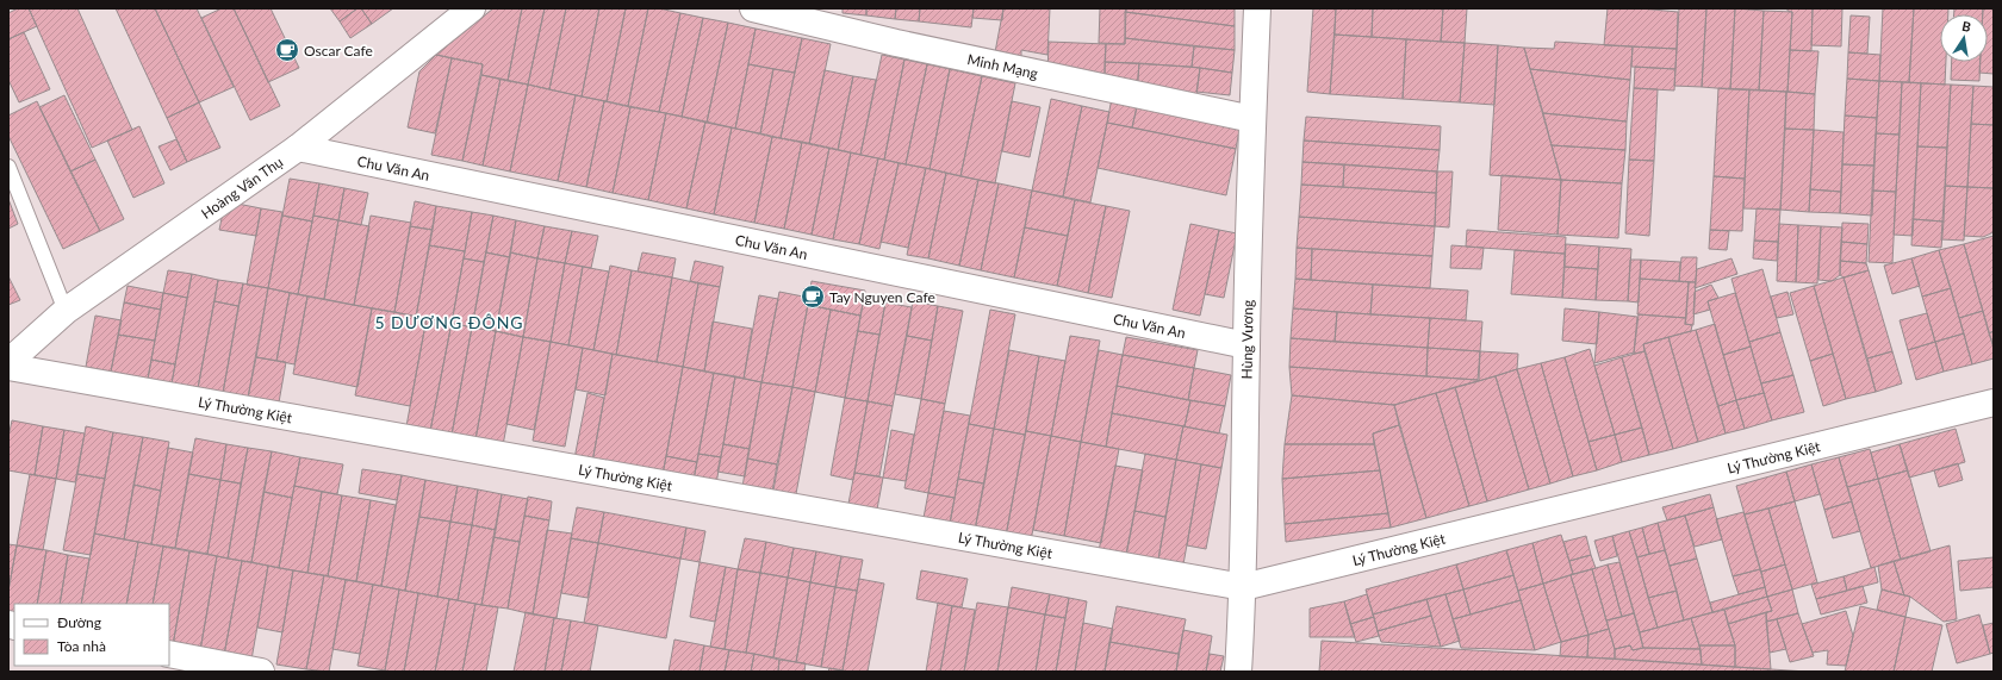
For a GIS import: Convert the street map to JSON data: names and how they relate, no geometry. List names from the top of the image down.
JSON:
{
  "streets": {
    "street": [
      "Minh Mạng",
      "Chu Văn An",
      "Hoàng Văn Thụ",
      "Hùng Vương",
      "Lý Thường Kiệt"
    ]
  },
  "crossings": [
    ["Minh Mạng", "Hùng Vương"],
    ["Chu Văn An", "Hoàng Văn Thụ"],
    ["Chu Văn An", "Hùng Vương"],
    ["Hùng Vương", "Lý Thường Kiệt"]
  ],
  "districts": ["5 DƯƠNG ĐÔNG"],
  "places": {
    "cafe": ["Oscar Cafe", "Tay Nguyen Cafe"]
  },
  "legend": ["Đường", "Tòa nhà"],
  "north": "top"
}
